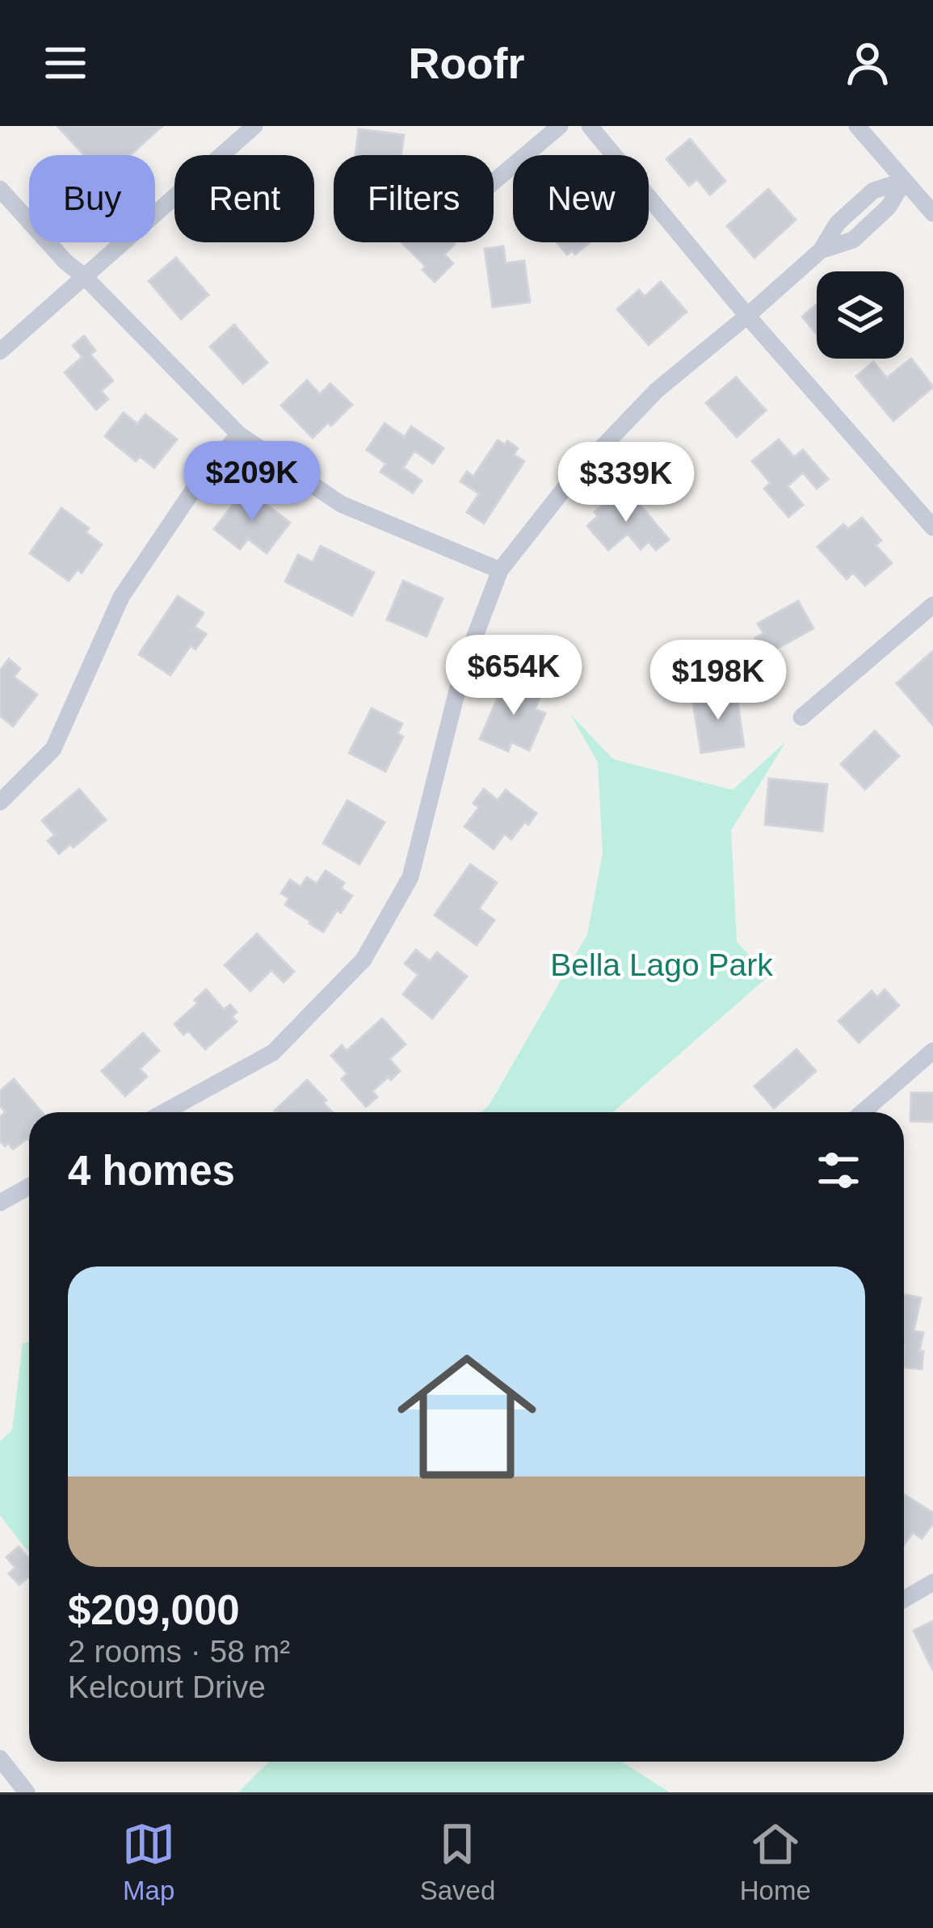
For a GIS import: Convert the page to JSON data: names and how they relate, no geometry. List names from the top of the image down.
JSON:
{
  "parks": ["Bella Lago Park"],
  "page": {
    "header": "Roofr",
    "chip": [
      "Buy",
      "Rent",
      "Filters",
      "New"
    ],
    "price": [
      "$209K",
      "$339K",
      "$654K",
      "$198K"
    ],
    "heading": "4 homes",
    "list": [
      {
        "name": "$209,000",
        "note": "2 rooms · 58 m² · Kelcourt Drive"
      }
    ],
    "tabs": ["Map", "Saved", "Home"]
  }
}
